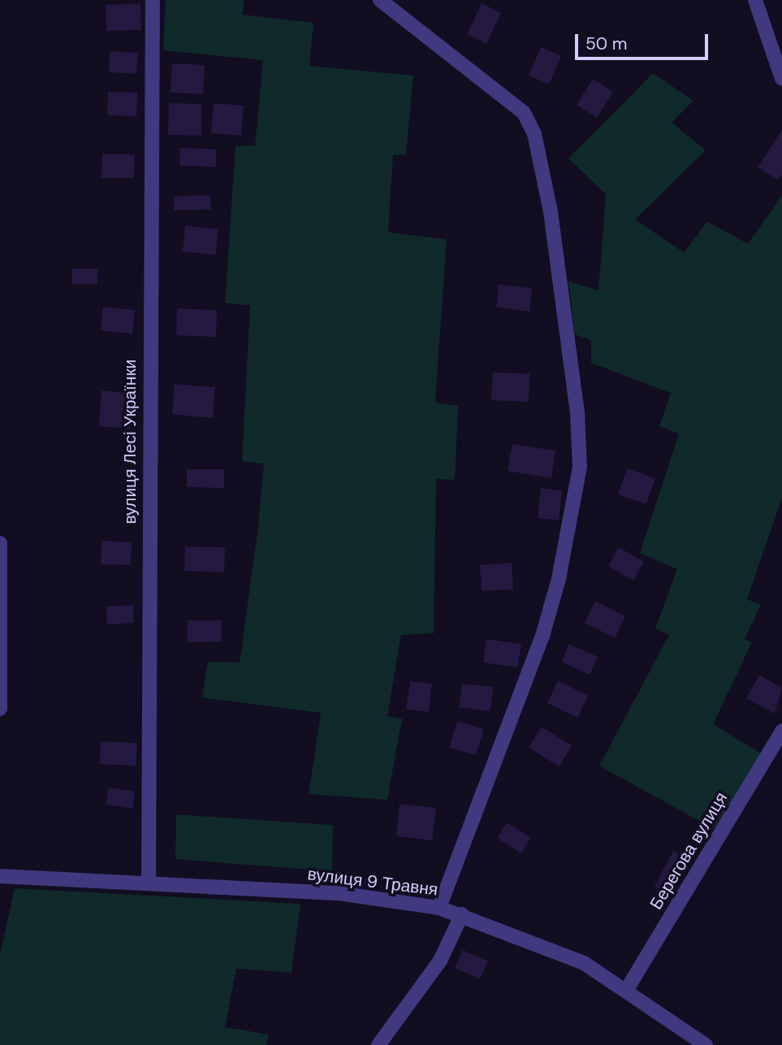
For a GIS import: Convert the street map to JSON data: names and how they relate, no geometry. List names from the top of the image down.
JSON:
{
  "streets": {
    "street": ["вулиця Лесі Українки", "Берегова вулиця", "вулиця 9 Травня"]
  },
  "crossings": [
    ["вулиця Лесі Українки", "вулиця 9 Травня"],
    ["Берегова вулиця", "вулиця 9 Травня"]
  ],
  "scale_bar": "50 m"
}
